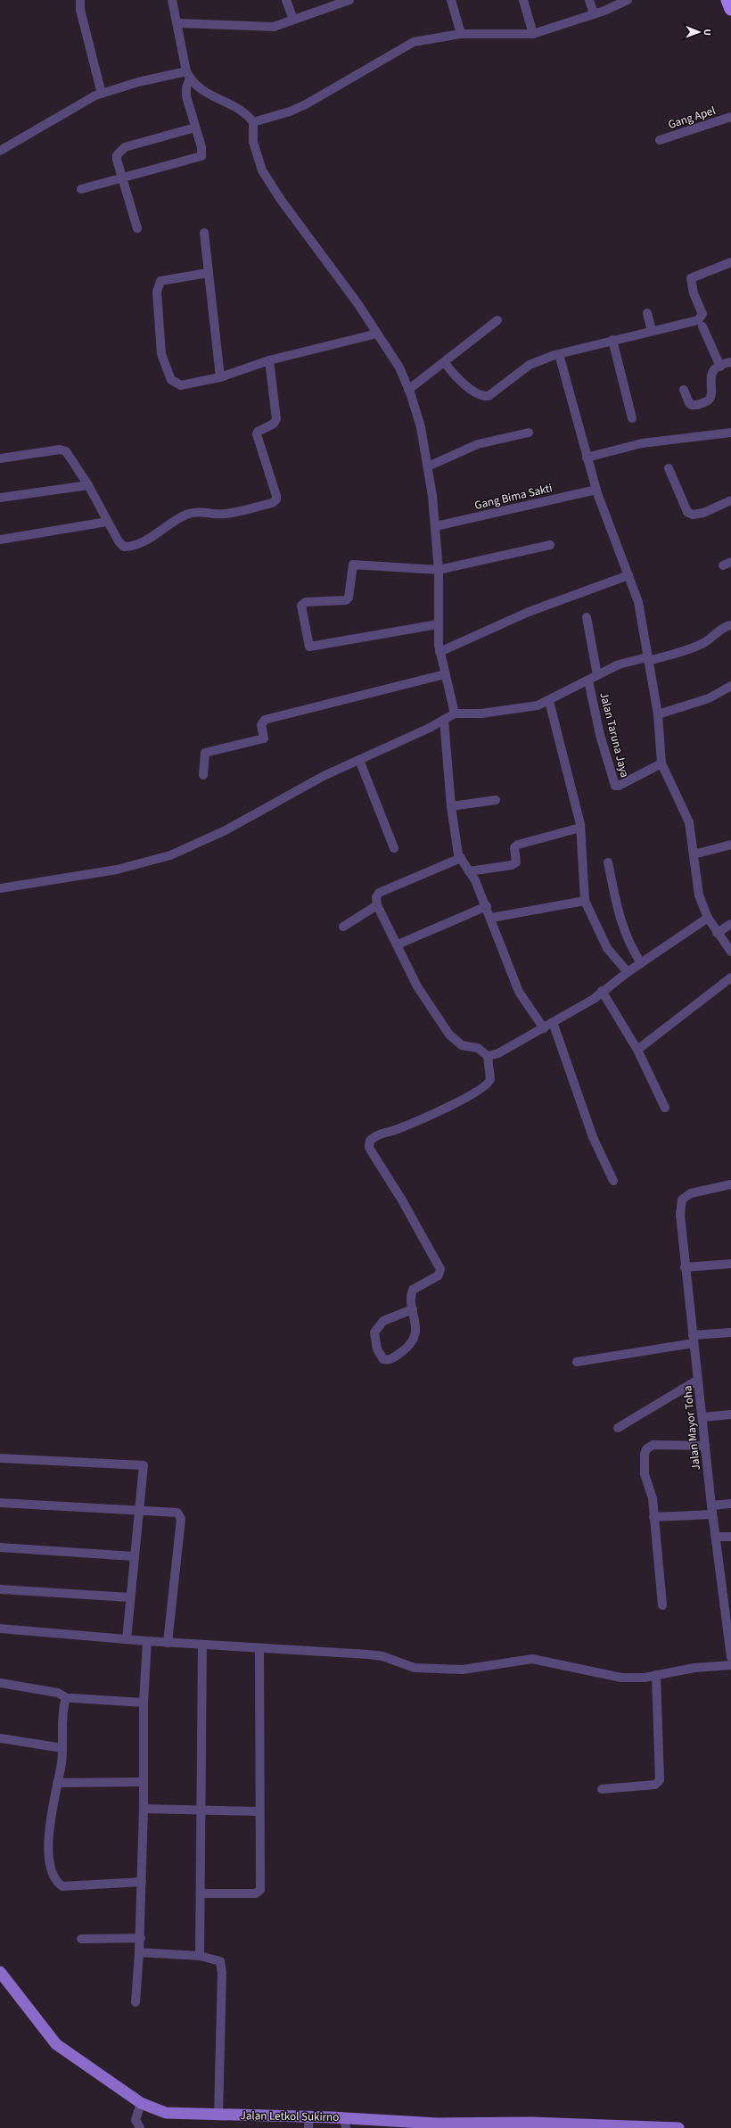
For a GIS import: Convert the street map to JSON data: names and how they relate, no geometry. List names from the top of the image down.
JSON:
{
  "streets": {
    "main road": ["Jalan Letkol Sukirno"],
    "street": [
      "Gang Apel",
      "Gang Bima Sakti",
      "Jalan Taruna Jaya",
      "Jalan Mayor Toha"
    ]
  },
  "north": "right"
}
